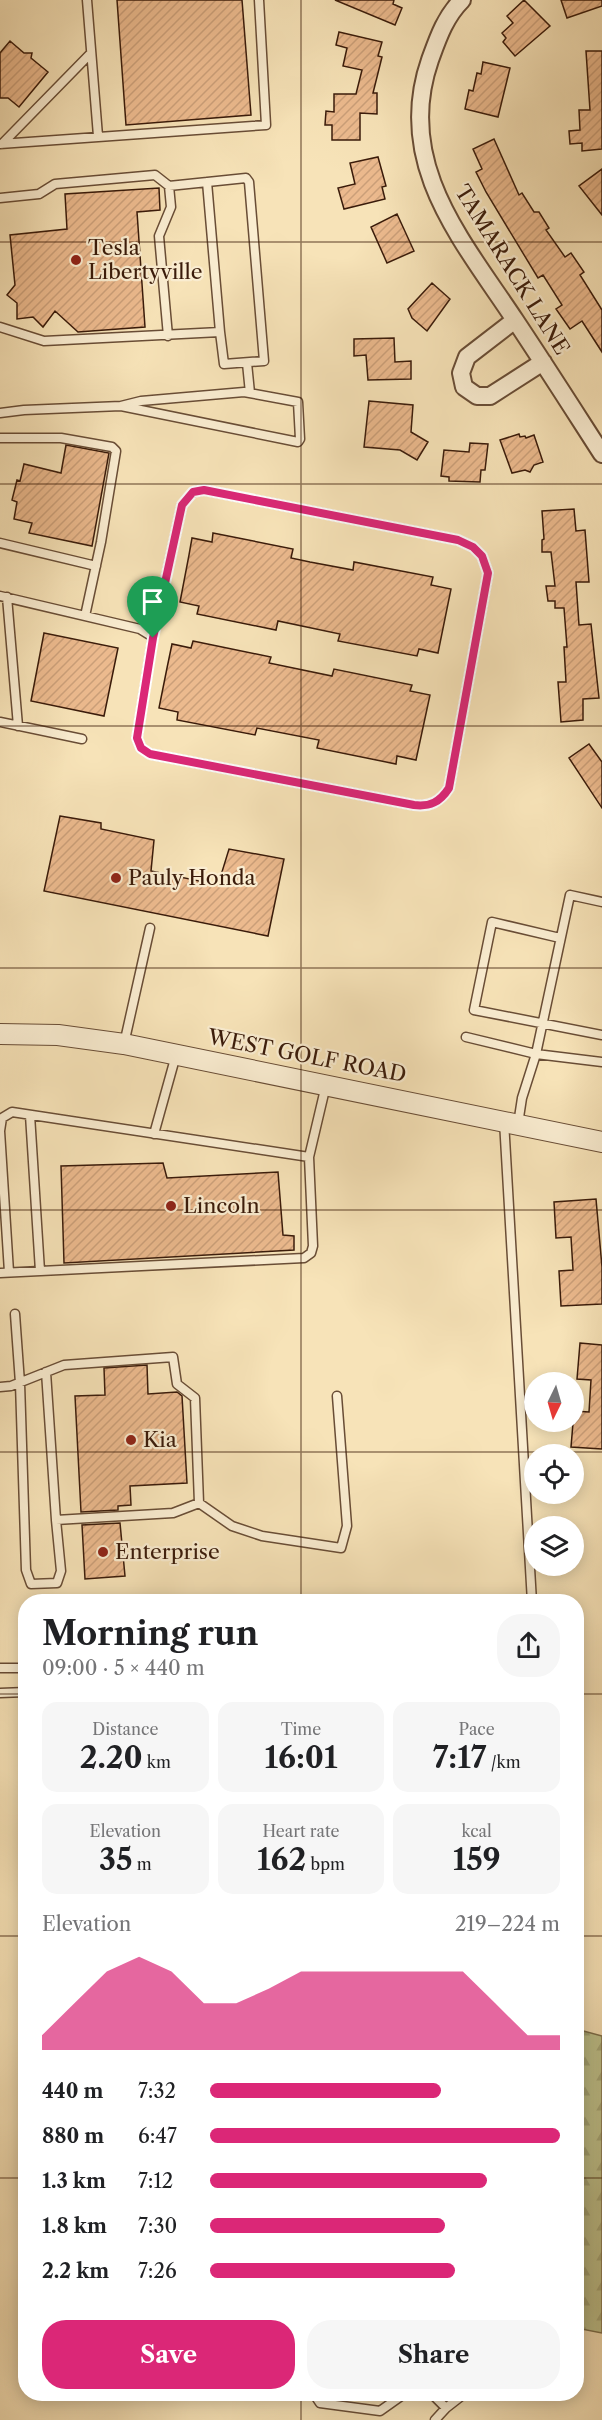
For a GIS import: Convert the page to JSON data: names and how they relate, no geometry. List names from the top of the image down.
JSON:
{
  "streets": {
    "street": ["TAMARACK LANE", "WEST GOLF ROAD"]
  },
  "places": [
    "Tesla Libertyville",
    "Pauly Honda",
    "Lincoln",
    "Kia",
    "Enterprise"
  ],
  "north": "bottom",
  "page": {
    "heading": ["Morning run", "09:00 · 5 × 440 m"],
    "stats": [
      ["Distance", "2.20 km"],
      ["Time", "16:01"],
      ["Pace", "7:17 /km"],
      ["Elevation", "35 m"],
      ["Heart rate", "162 bpm"],
      ["kcal", "159"]
    ],
    "chart": ["Elevation", "219–224 m"],
    "list": [
      {
        "name": "440 m",
        "note": "7:32"
      },
      {
        "name": "880 m",
        "note": "6:47"
      },
      {
        "name": "1.3 km",
        "note": "7:12"
      },
      {
        "name": "1.8 km",
        "note": "7:30"
      },
      {
        "name": "2.2 km",
        "note": "7:26"
      }
    ],
    "buttons": ["Save", "Share"]
  }
}
